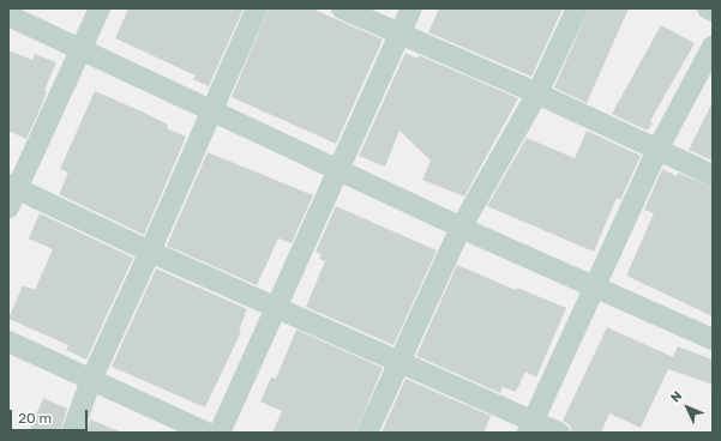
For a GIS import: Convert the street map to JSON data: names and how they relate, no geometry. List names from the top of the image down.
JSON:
{
  "scale_bar": "20 m",
  "north": "top left"
}
